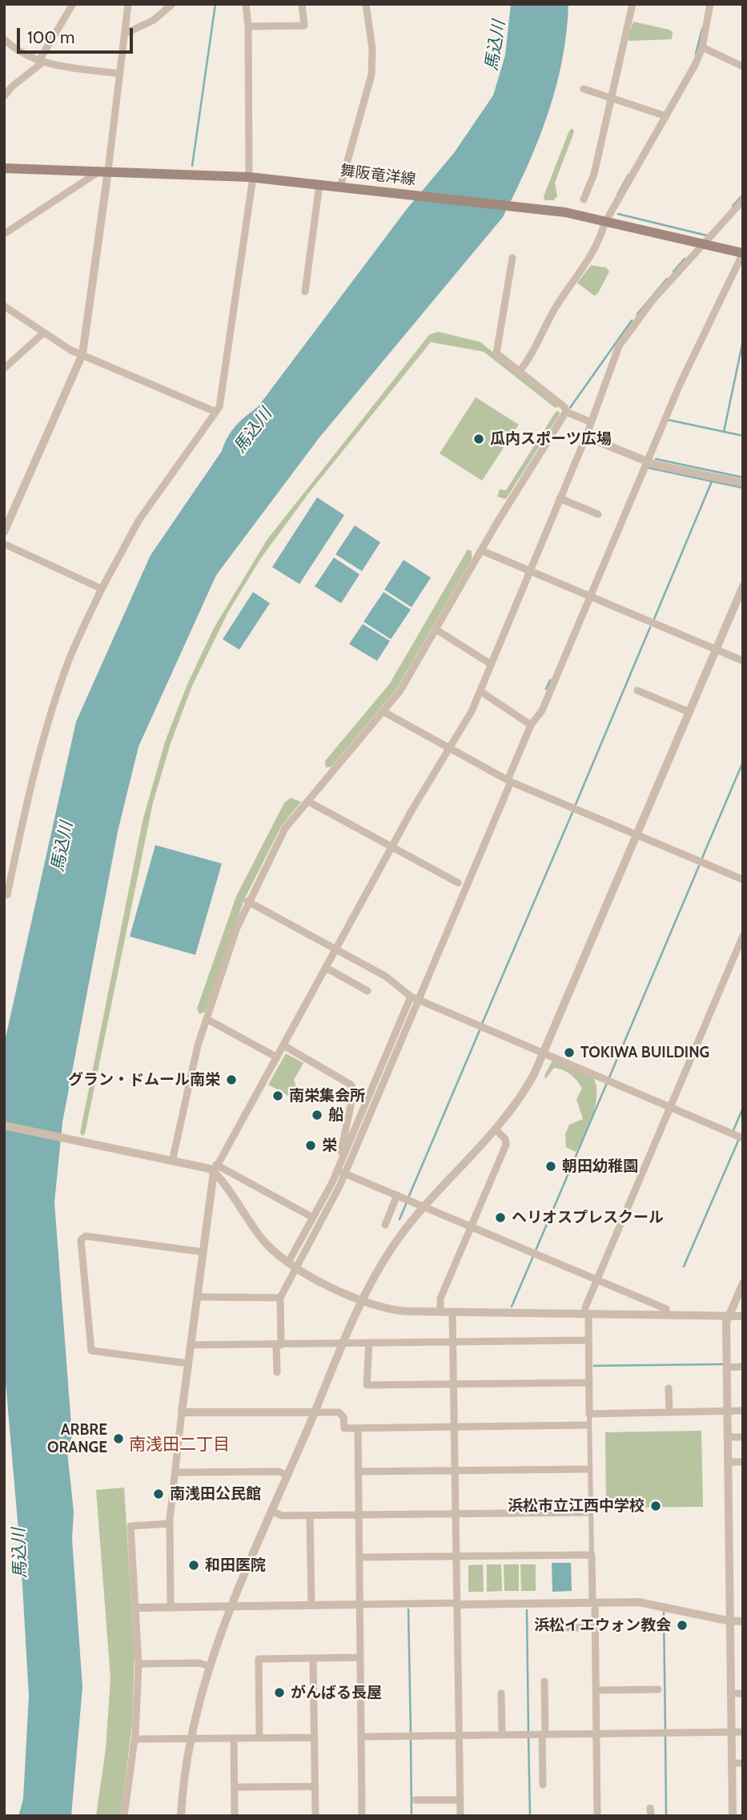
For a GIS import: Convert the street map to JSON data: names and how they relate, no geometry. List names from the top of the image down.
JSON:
{
  "streets": {
    "main road": ["舞阪竜洋線"]
  },
  "districts": ["南浅田二丁目"],
  "water": ["馬込川"],
  "places": [
    "瓜内スポーツ広場",
    "TOKIWA BUILDING",
    "グラン・ドムール南栄",
    "南栄集会所",
    "船",
    "栄",
    "朝田幼稚園",
    "ヘリオスプレスクール",
    "ARBRE ORANGE",
    "南浅田公民館",
    "浜松市立江西中学校",
    "和田医院",
    "浜松イエウォン教会",
    "がんばる長屋"
  ],
  "scale_bar": "100 m"
}
